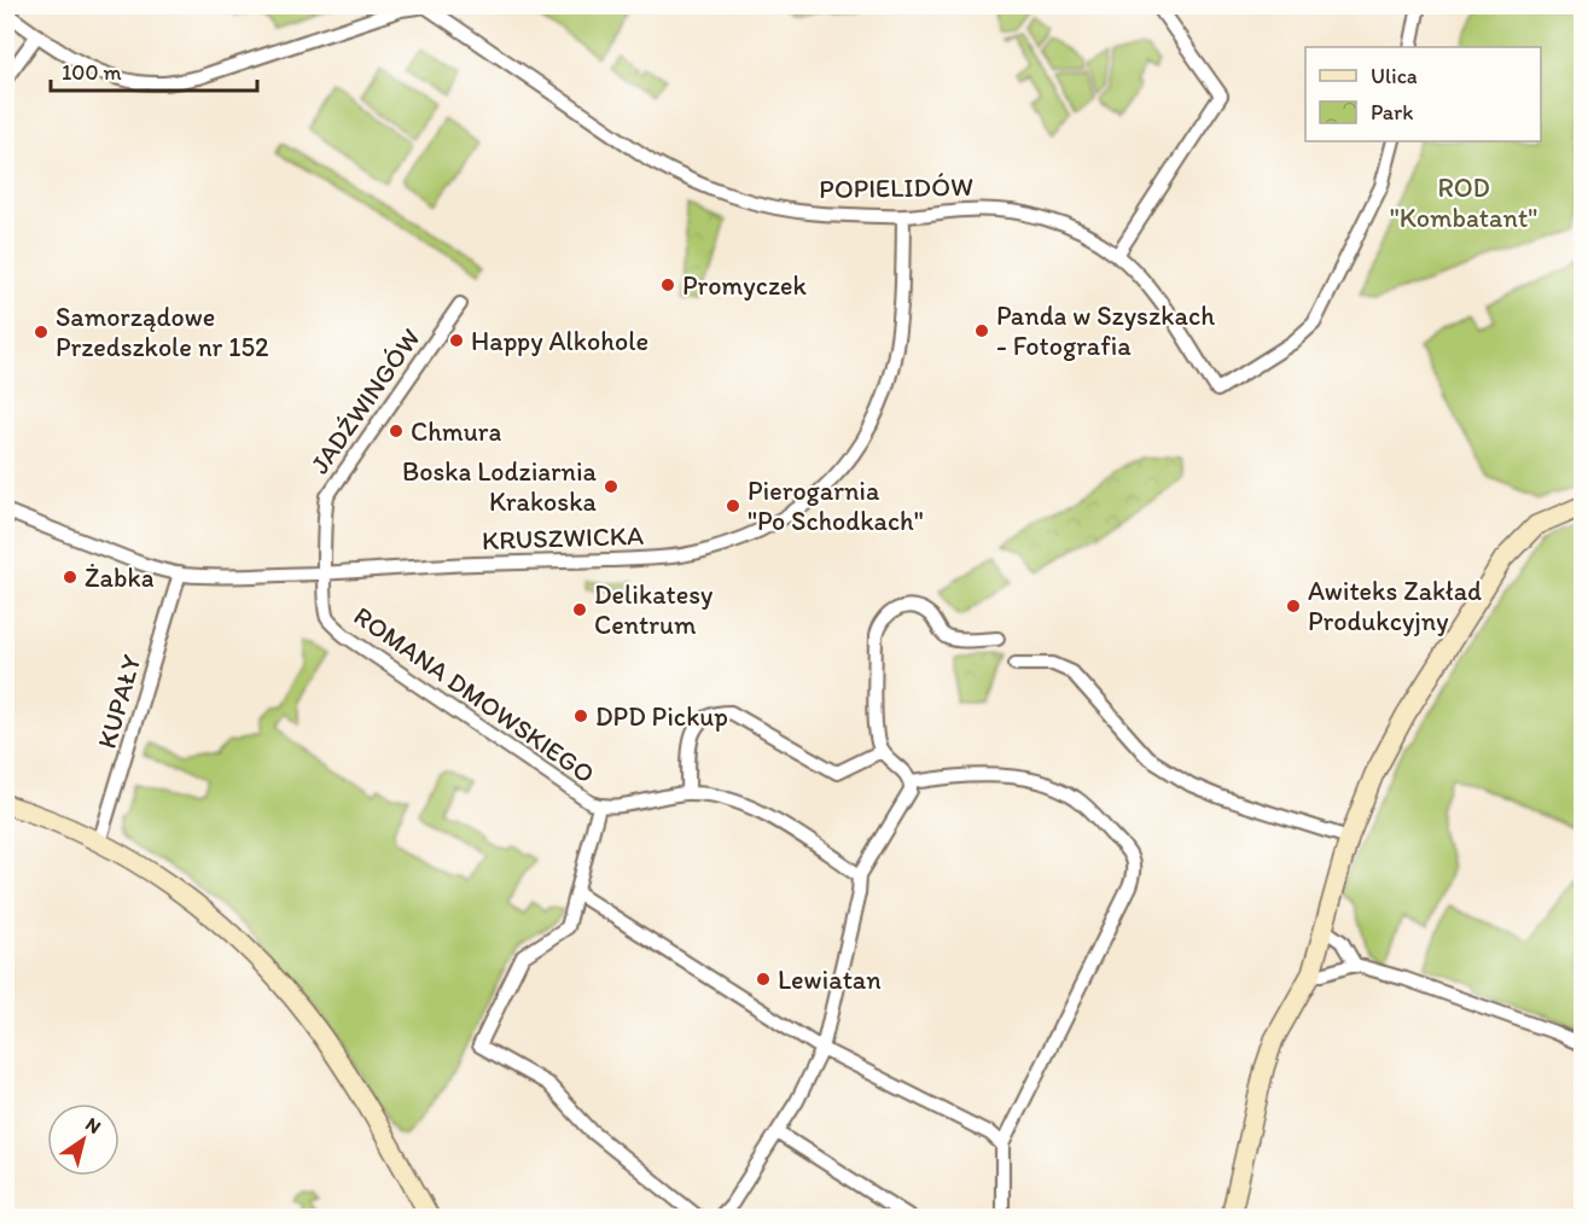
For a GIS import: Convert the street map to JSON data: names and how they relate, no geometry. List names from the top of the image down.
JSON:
{
  "streets": {
    "street": [
      "POPIELIDÓW",
      "JADŹWINGÓW",
      "KRUSZWICKA",
      "ROMANA DMOWSKIEGO",
      "KUPAŁY"
    ]
  },
  "crossings": [
    ["POPIELIDÓW", "KRUSZWICKA"],
    ["JADŹWINGÓW", "KRUSZWICKA"],
    ["JADŹWINGÓW", "ROMANA DMOWSKIEGO"],
    ["KRUSZWICKA", "ROMANA DMOWSKIEGO"],
    ["KRUSZWICKA", "KUPAŁY"]
  ],
  "parks": ["ROD \"Kombatant\""],
  "places": [
    "Promyczek",
    "Panda w Szyszkach - Fotografia",
    "Samorządowe Przedszkole nr 152",
    "Happy Alkohole",
    "Chmura",
    "Boska Lodziarnia Krakoska",
    "Pierogarnia \"Po Schodkach\"",
    "Żabka",
    "Awiteks Zakład Produkcyjny",
    "Delikatesy Centrum",
    "DPD Pickup",
    "Lewiatan"
  ],
  "legend": ["Ulica", "Park"],
  "scale_bar": "100 m",
  "north": "top right"
}
